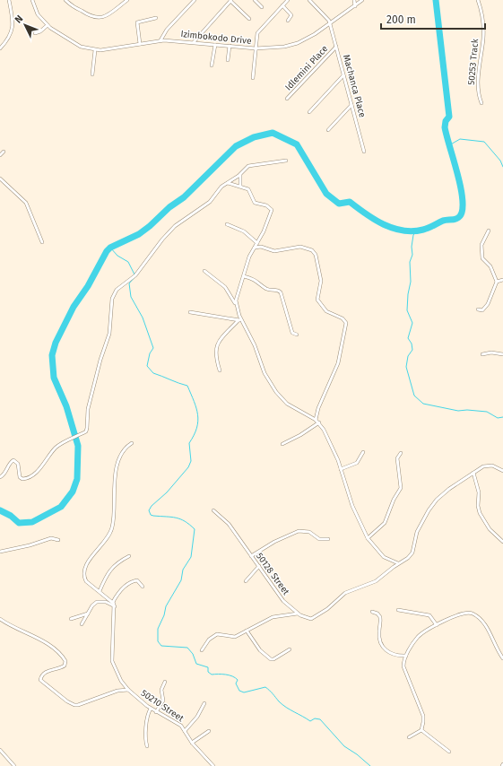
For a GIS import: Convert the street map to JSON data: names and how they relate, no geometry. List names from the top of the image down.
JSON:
{
  "streets": {
    "street": [
      "Izimbokodo Drive",
      "50253 Track",
      "Idlemini Place",
      "Machanca Place",
      "50128 Street",
      "50210 Street"
    ]
  },
  "crossings": [
    ["Izimbokodo Drive", "Machanca Place"],
    ["Idlemini Place", "Machanca Place"]
  ],
  "scale_bar": "200 m",
  "north": "top left"
}
